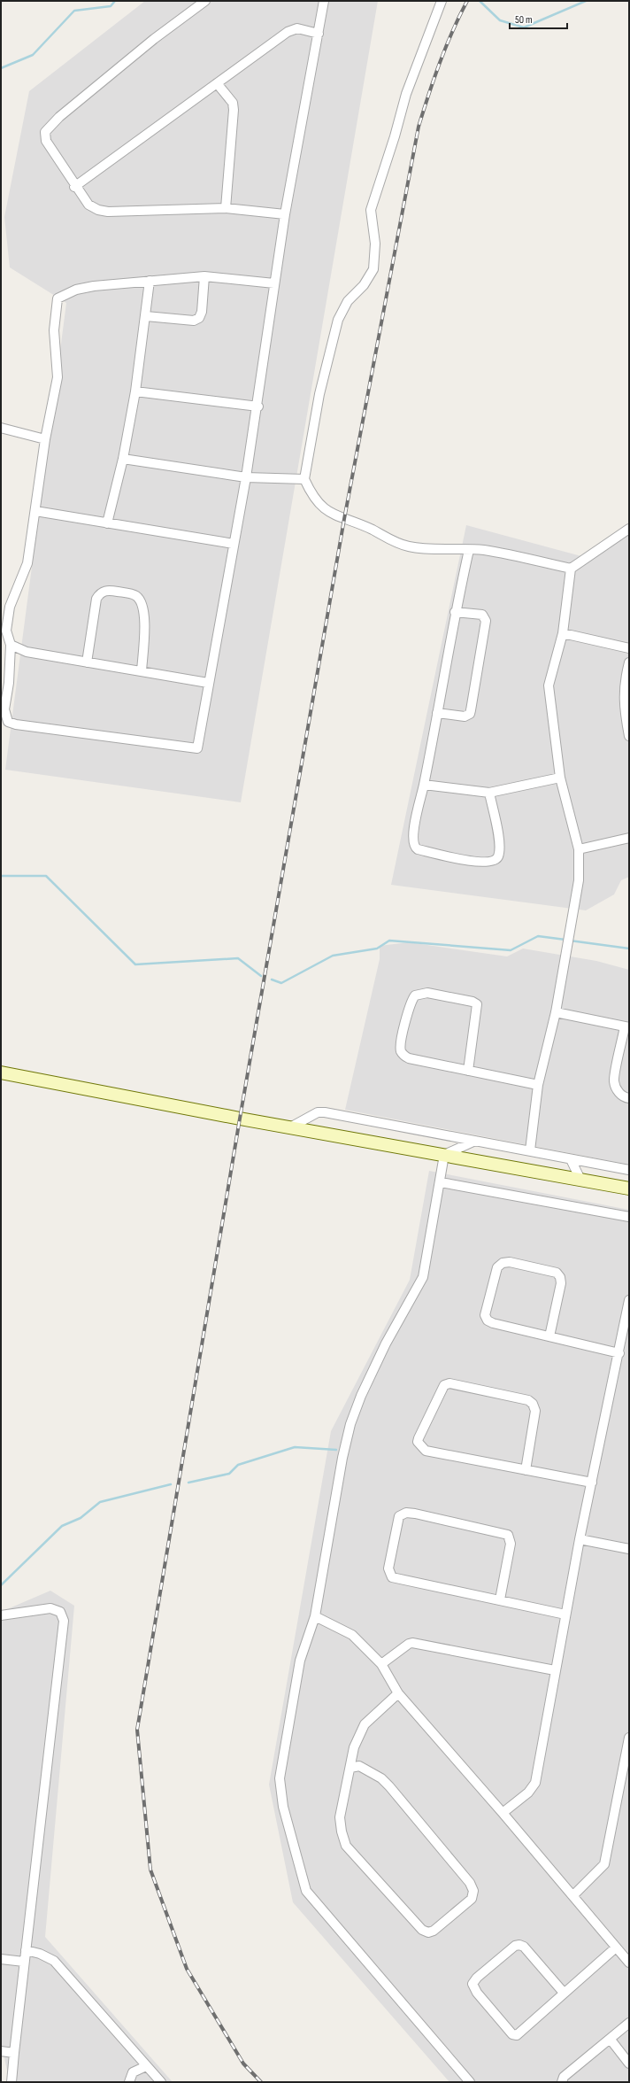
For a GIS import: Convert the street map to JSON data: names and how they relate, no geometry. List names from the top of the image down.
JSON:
{
  "scale_bar": "50 m"
}
